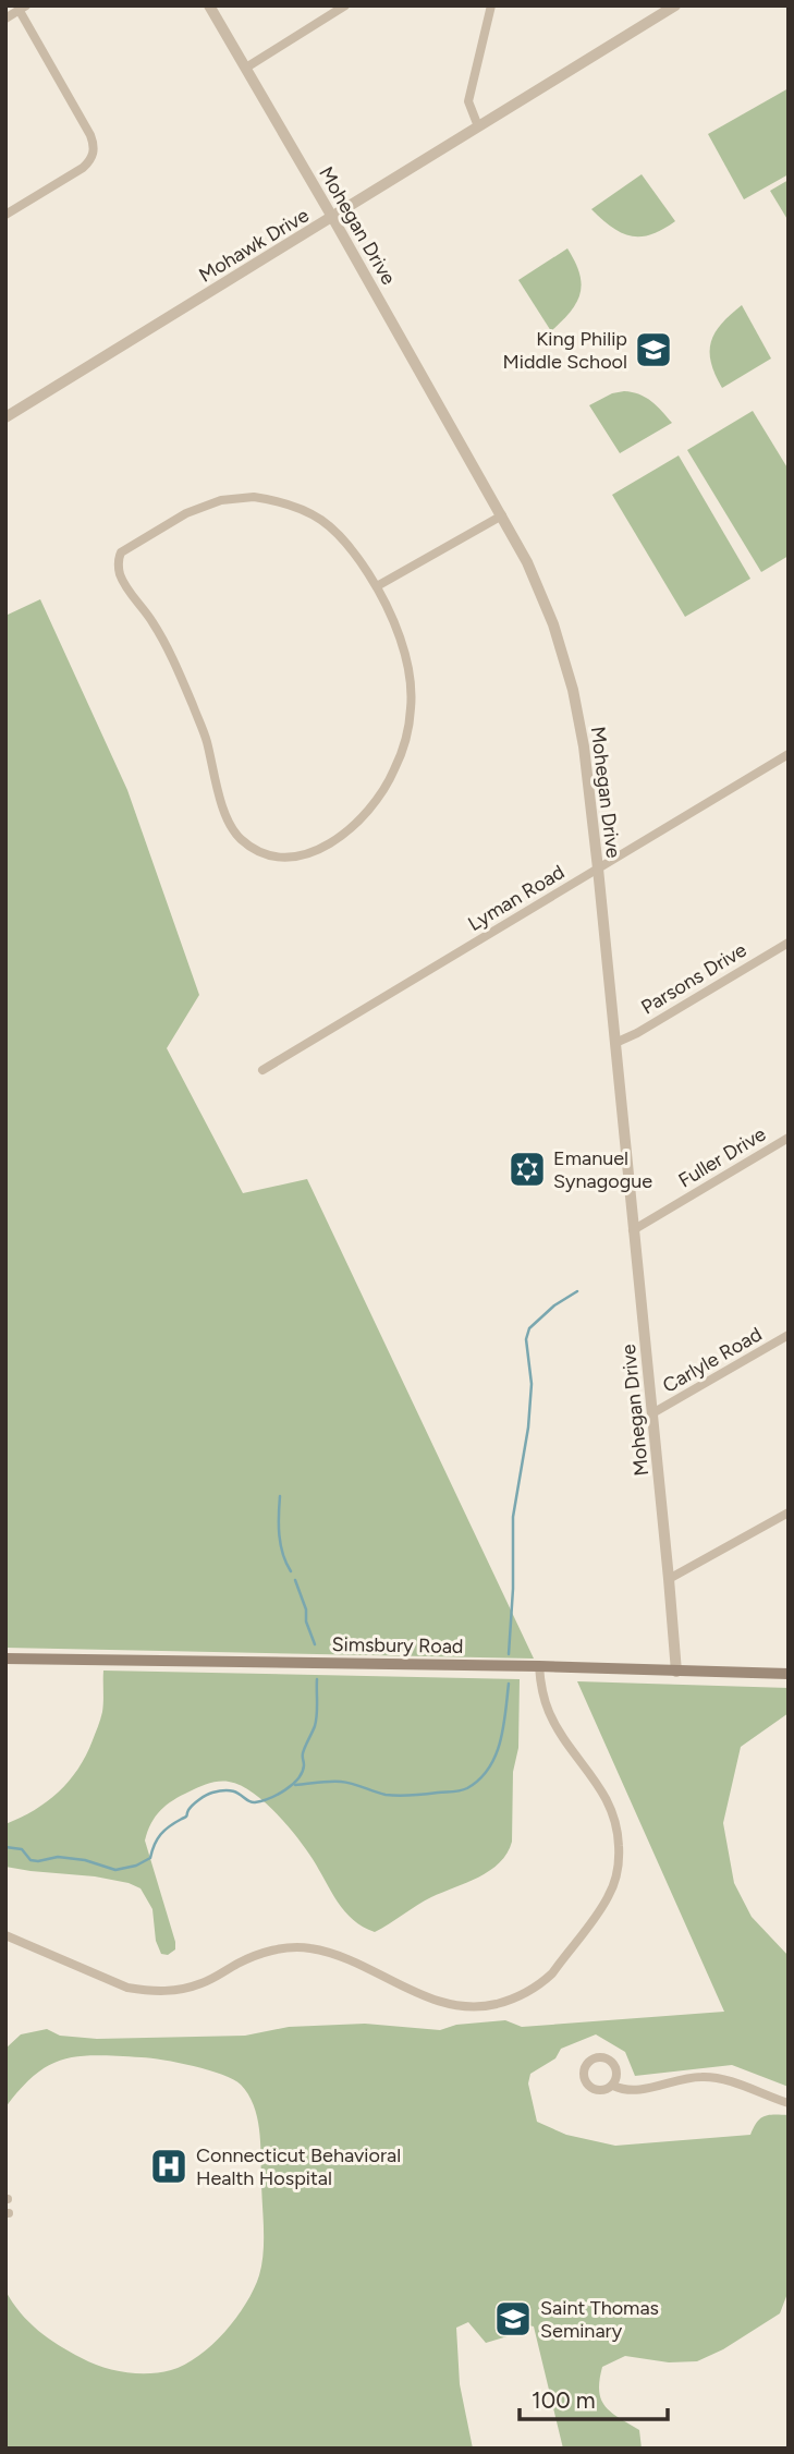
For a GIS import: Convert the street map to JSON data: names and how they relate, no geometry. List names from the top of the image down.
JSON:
{
  "streets": {
    "main road": ["Simsbury Road"],
    "street": [
      "Mohegan Drive",
      "Mohawk Drive",
      "Lyman Road",
      "Parsons Drive",
      "Fuller Drive",
      "Carlyle Road"
    ]
  },
  "crossings": [
    ["Mohegan Drive", "Mohawk Drive"],
    ["Mohegan Drive", "Lyman Road"],
    ["Mohegan Drive", "Parsons Drive"],
    ["Mohegan Drive", "Fuller Drive"],
    ["Mohegan Drive", "Carlyle Road"],
    ["Mohegan Drive", "Simsbury Road"]
  ],
  "places": {
    "school or university": ["King Philip Middle School", "Saint Thomas Seminary"],
    "synagogue": ["Emanuel Synagogue"],
    "hospital": ["Connecticut Behavioral Health Hospital"]
  },
  "scale_bar": "100 m"
}
